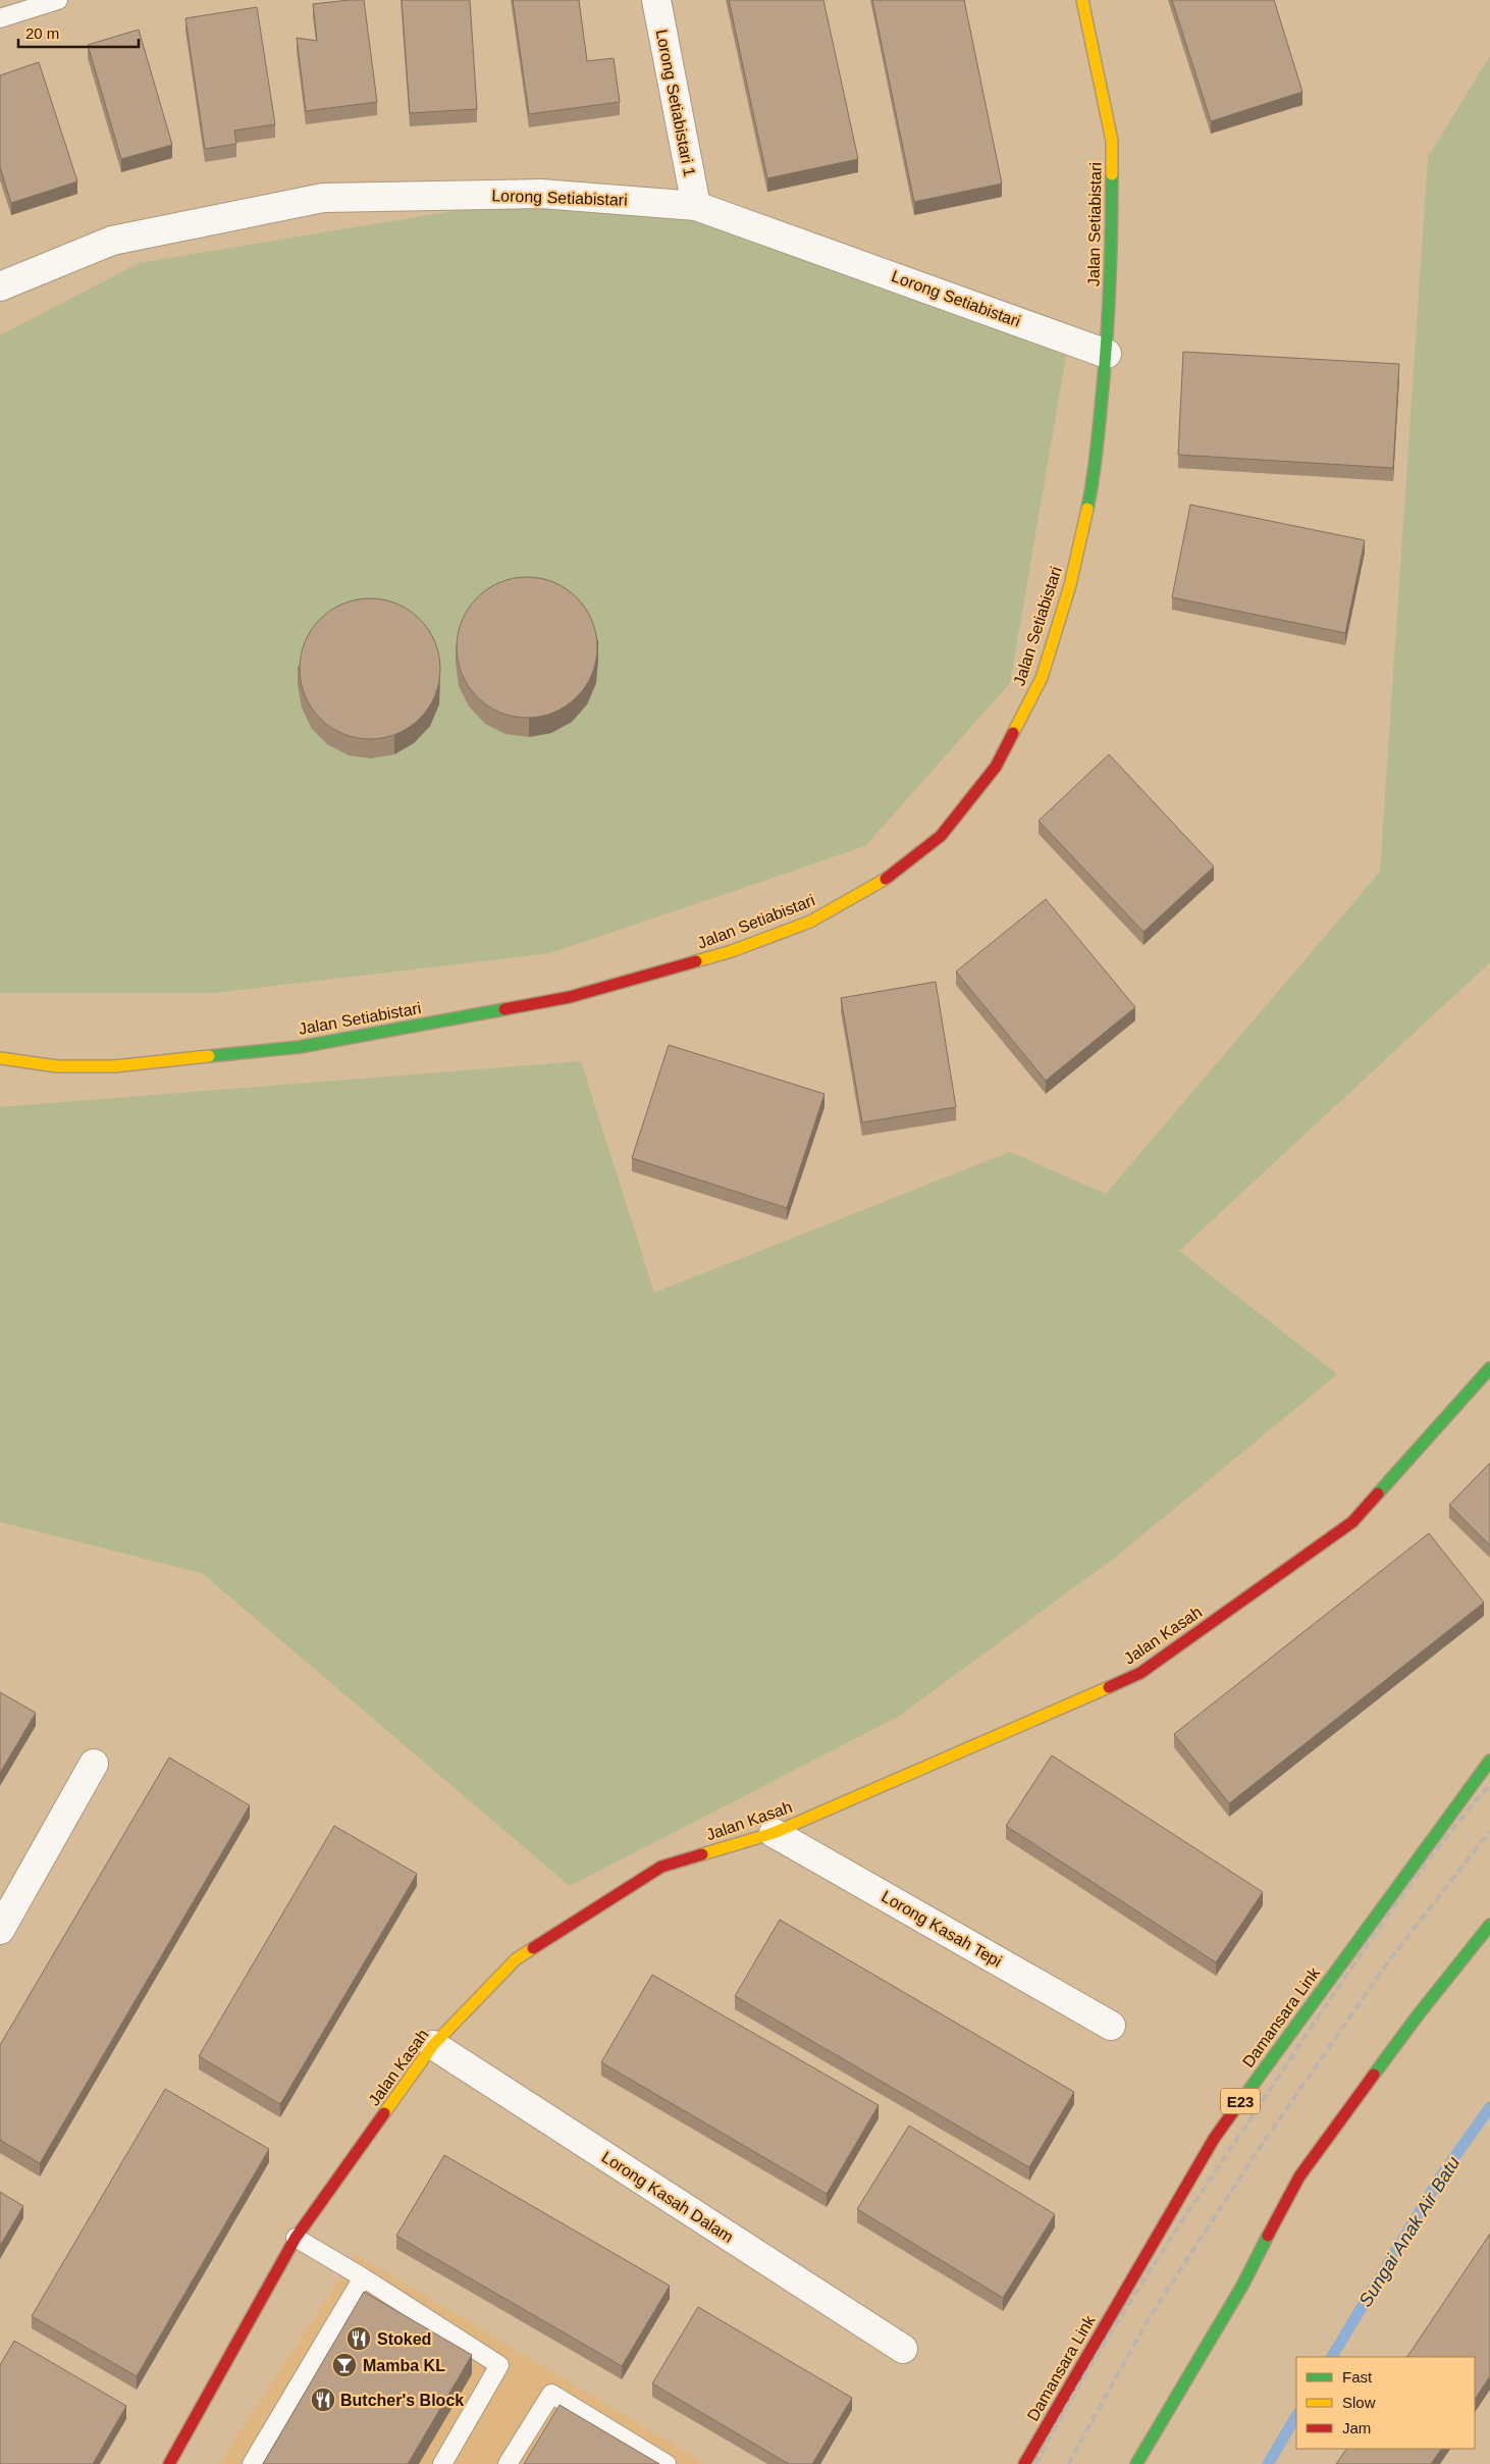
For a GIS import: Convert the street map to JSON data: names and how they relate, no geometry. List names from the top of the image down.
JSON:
{
  "streets": {
    "main road": [
      "Jalan Setiabistari",
      "Jalan Kasah",
      "Damansara Link",
      "E23"
    ],
    "street": [
      "Lorong Setiabistari 1",
      "Lorong Setiabistari",
      "Lorong Kasah Tepi",
      "Lorong Kasah Dalam"
    ]
  },
  "crossings": [
    ["Lorong Setiabistari 1", "Lorong Setiabistari"],
    ["Lorong Setiabistari", "Jalan Setiabistari"],
    ["Jalan Kasah", "Lorong Kasah Tepi"],
    ["Jalan Kasah", "Lorong Kasah Dalam"]
  ],
  "water": ["Sungai Anak Air Batu"],
  "places": {
    "restaurant": ["Stoked", "Butcher's Block"],
    "bar": ["Mamba KL"]
  },
  "legend": ["Fast", "Slow", "Jam"],
  "scale_bar": "20 m"
}
